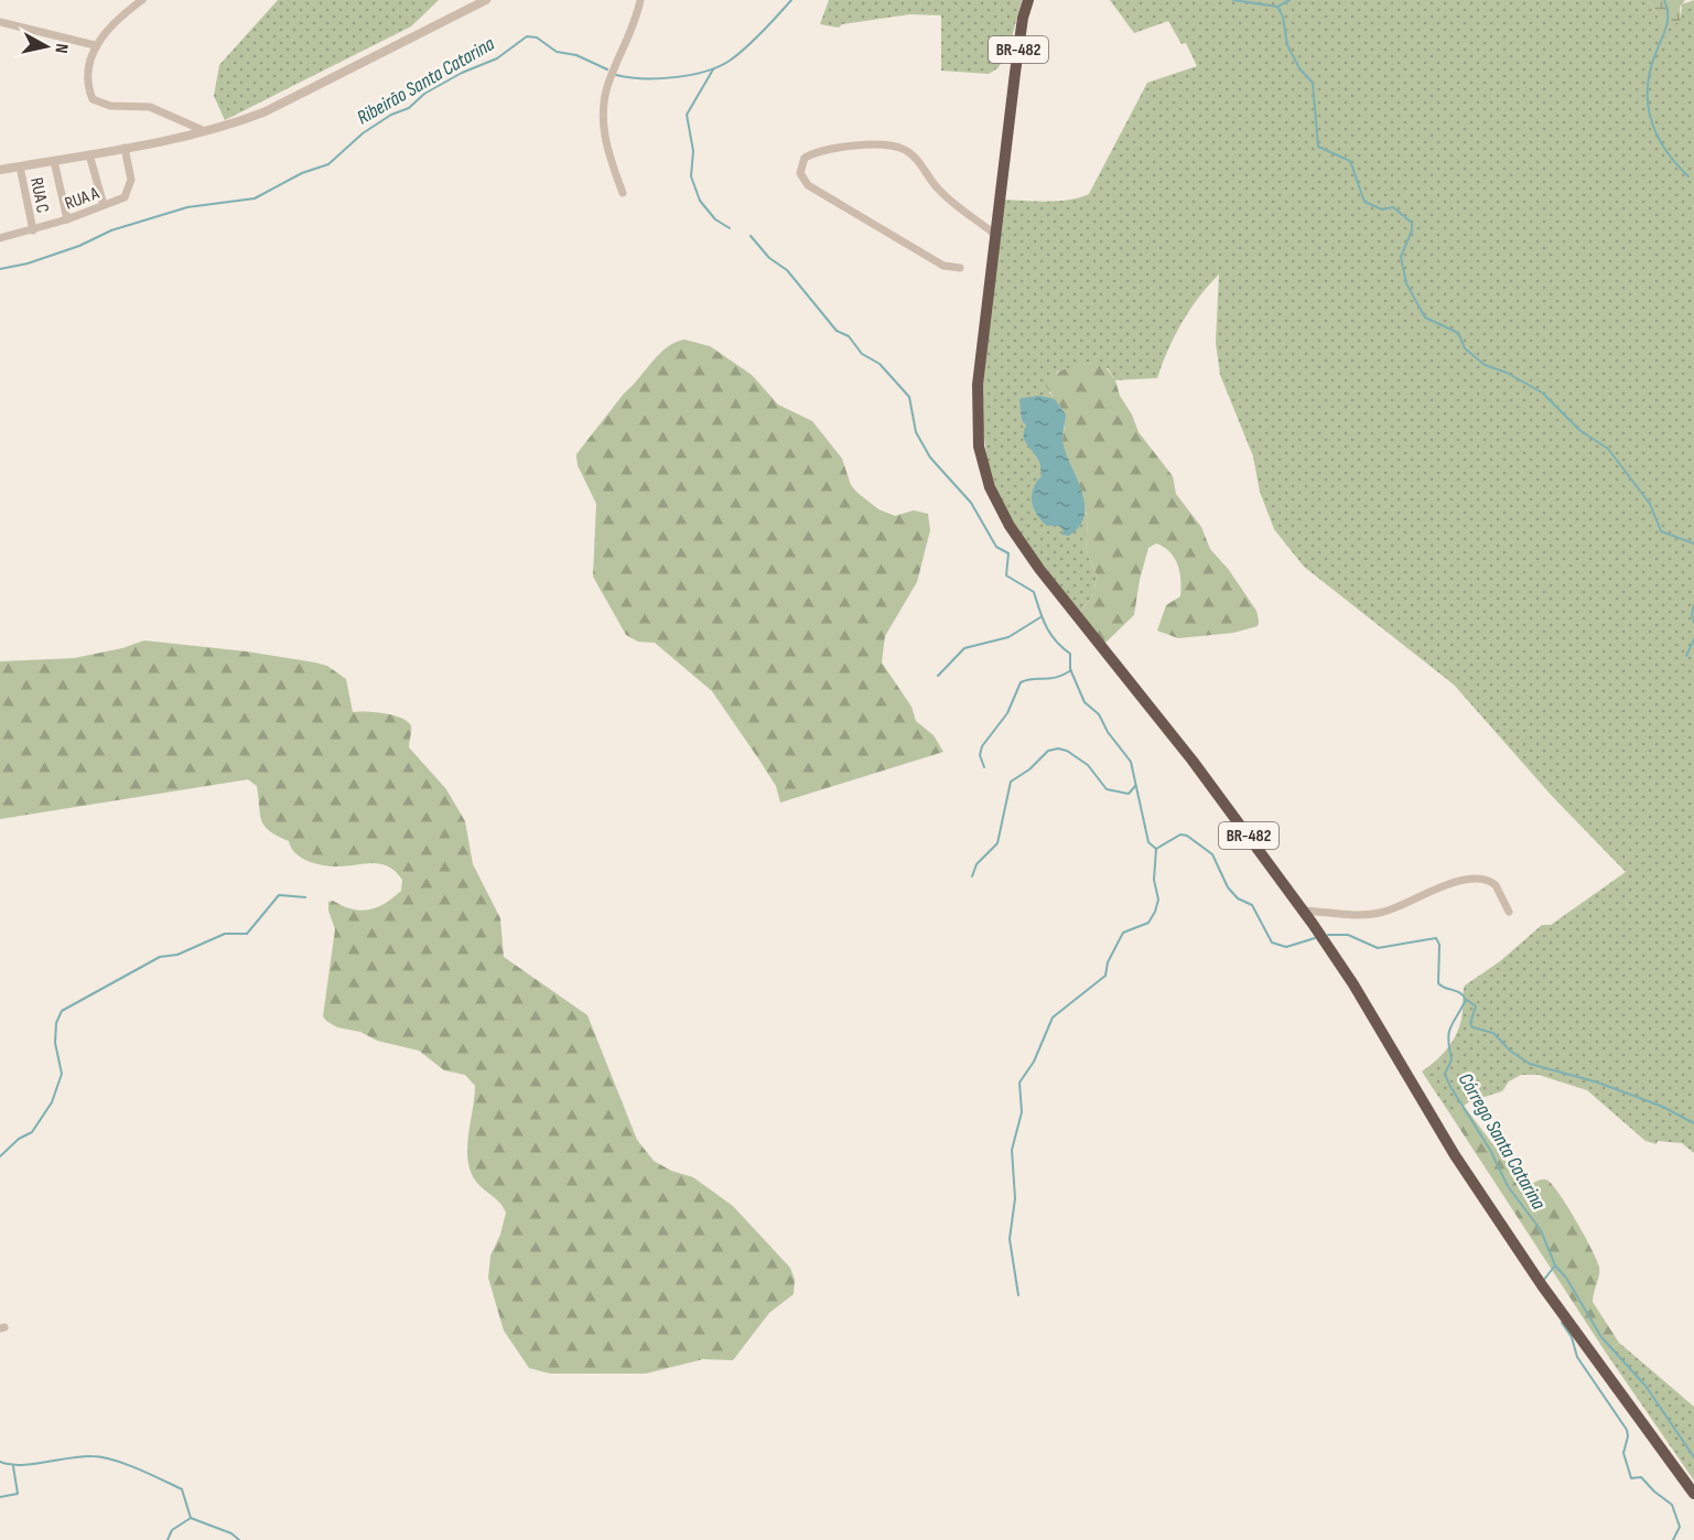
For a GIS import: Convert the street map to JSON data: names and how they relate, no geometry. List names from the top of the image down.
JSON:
{
  "streets": {
    "highway": ["BR-482"],
    "street": ["RUA C", "RUA A"]
  },
  "crossings": [
    ["RUA C", "RUA A"]
  ],
  "water": ["Ribeirão Santa Catarina", "Córrego Santa Catarina"],
  "north": "right"
}
